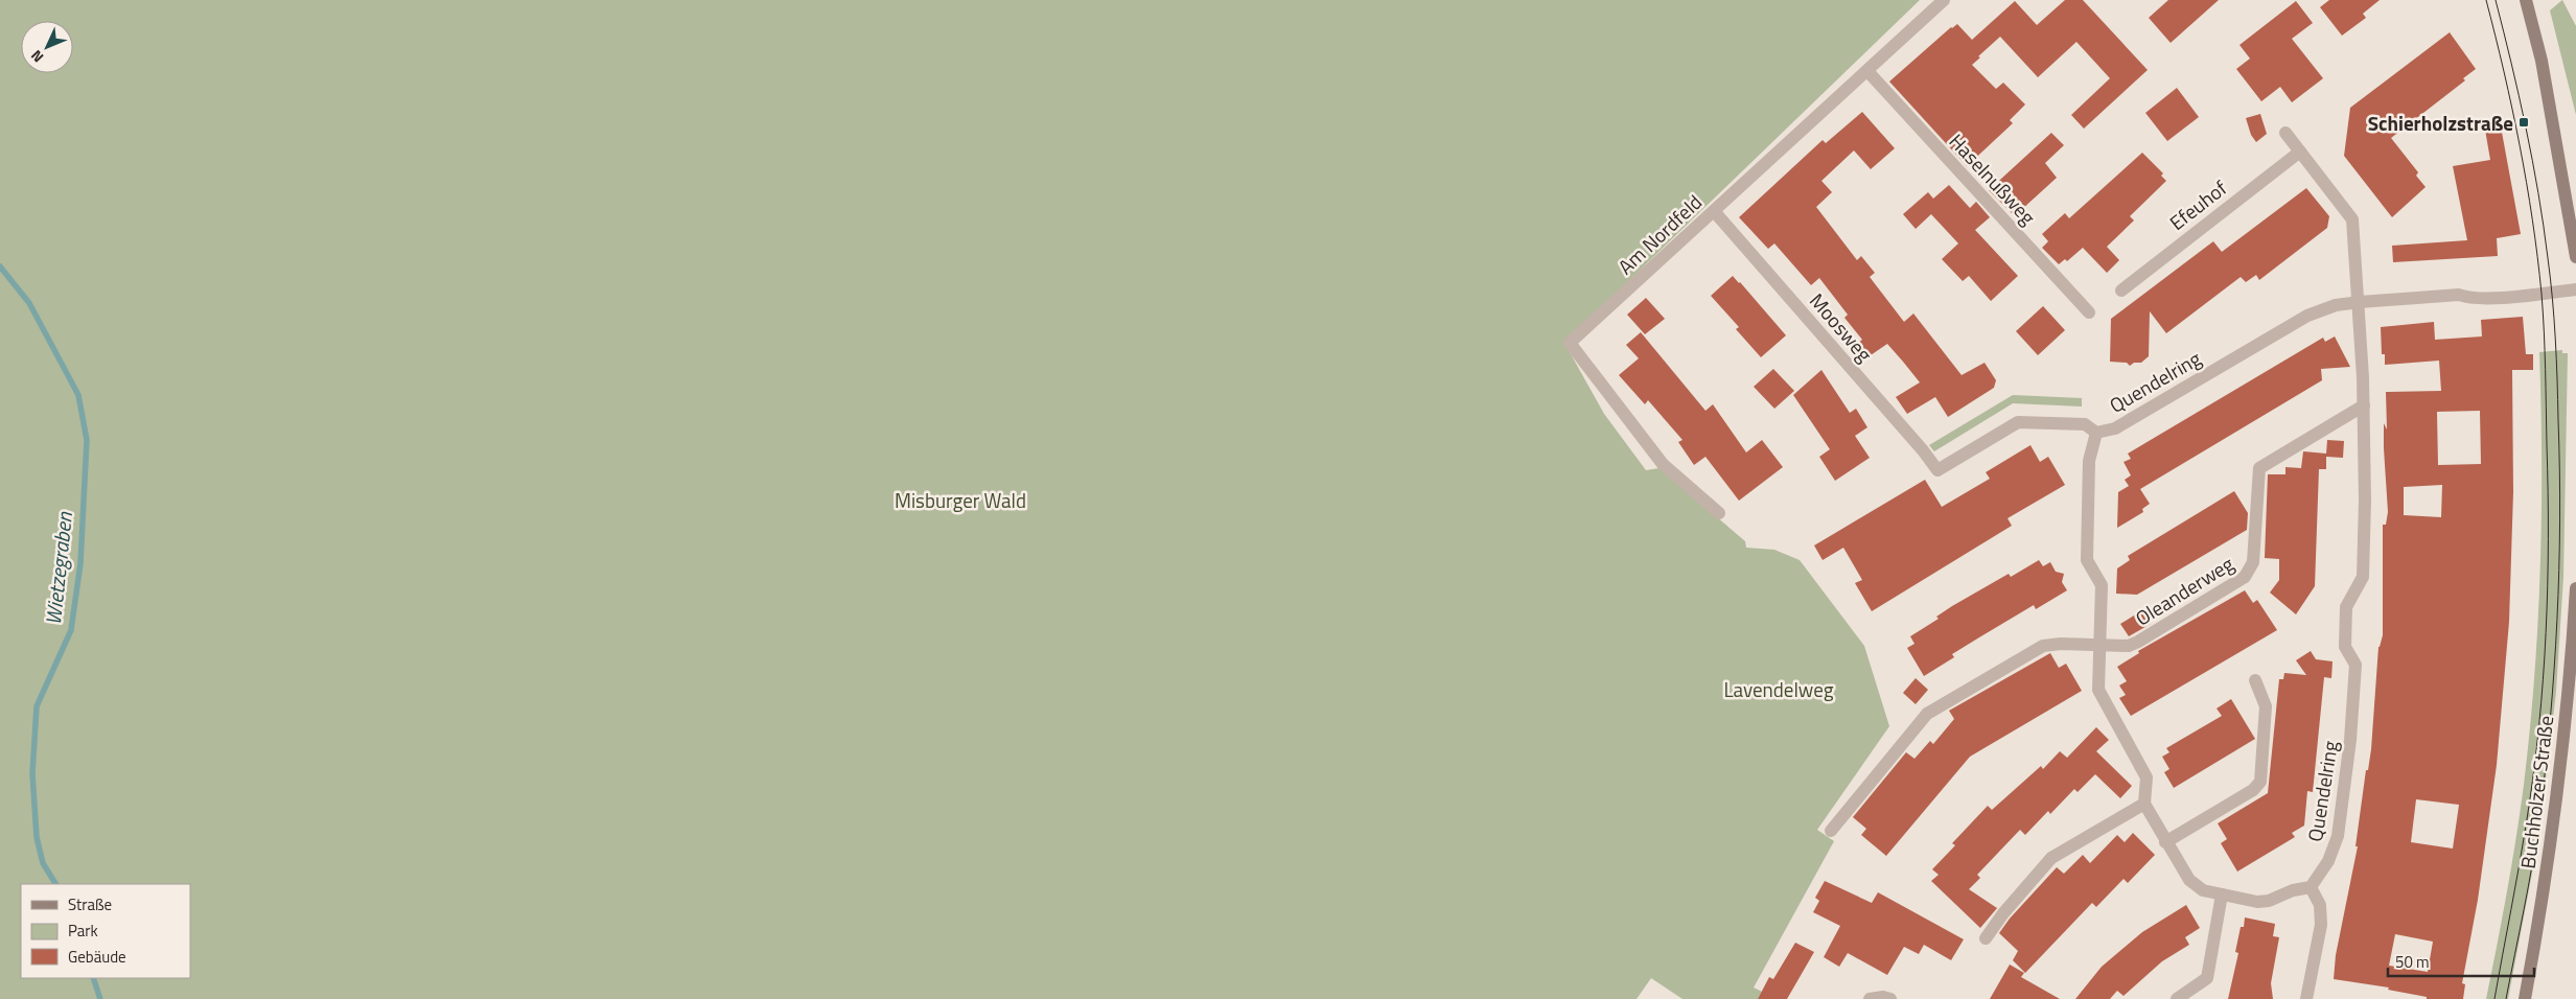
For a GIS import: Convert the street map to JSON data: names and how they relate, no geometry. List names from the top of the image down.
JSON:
{
  "streets": {
    "main road": ["Buchholzer Straße"],
    "street": [
      "Haselnußweg",
      "Efeuhof",
      "Am Nordfeld",
      "Moosweg",
      "Quendelring",
      "Oleanderweg"
    ]
  },
  "crossings": [
    ["Haselnußweg", "Am Nordfeld"],
    ["Am Nordfeld", "Moosweg"],
    ["Moosweg", "Quendelring"],
    ["Quendelring", "Oleanderweg"]
  ],
  "water": ["Wietzegraben"],
  "parks": ["Misburger Wald", "Lavendelweg"],
  "places": {
    "transit": ["Schierholzstraße"]
  },
  "legend": ["Straße", "Park", "Gebäude"],
  "scale_bar": "50 m",
  "north": "bottom left"
}
